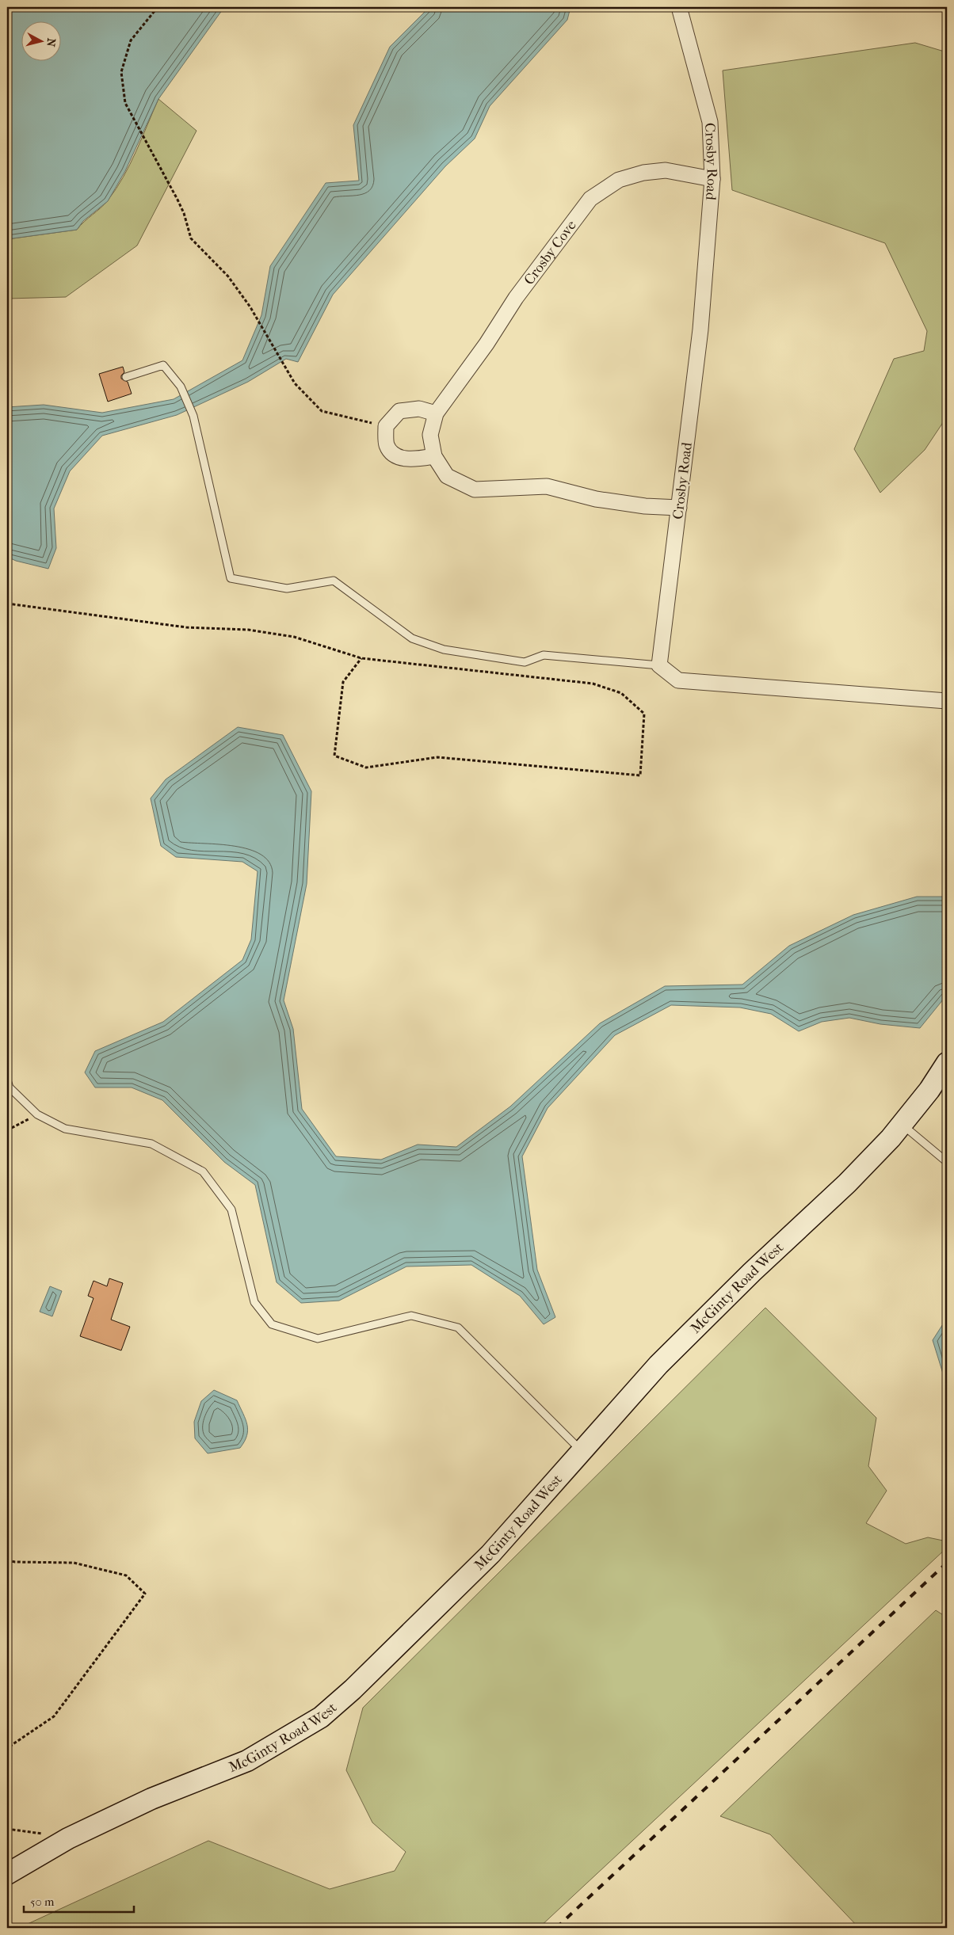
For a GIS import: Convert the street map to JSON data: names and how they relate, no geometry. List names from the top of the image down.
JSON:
{
  "streets": {
    "main road": ["McGinty Road West"],
    "street": ["Crosby Road", "Crosby Cove"]
  },
  "crossings": [
    ["Crosby Road", "Crosby Cove"]
  ],
  "scale_bar": "50 m",
  "north": "right"
}
